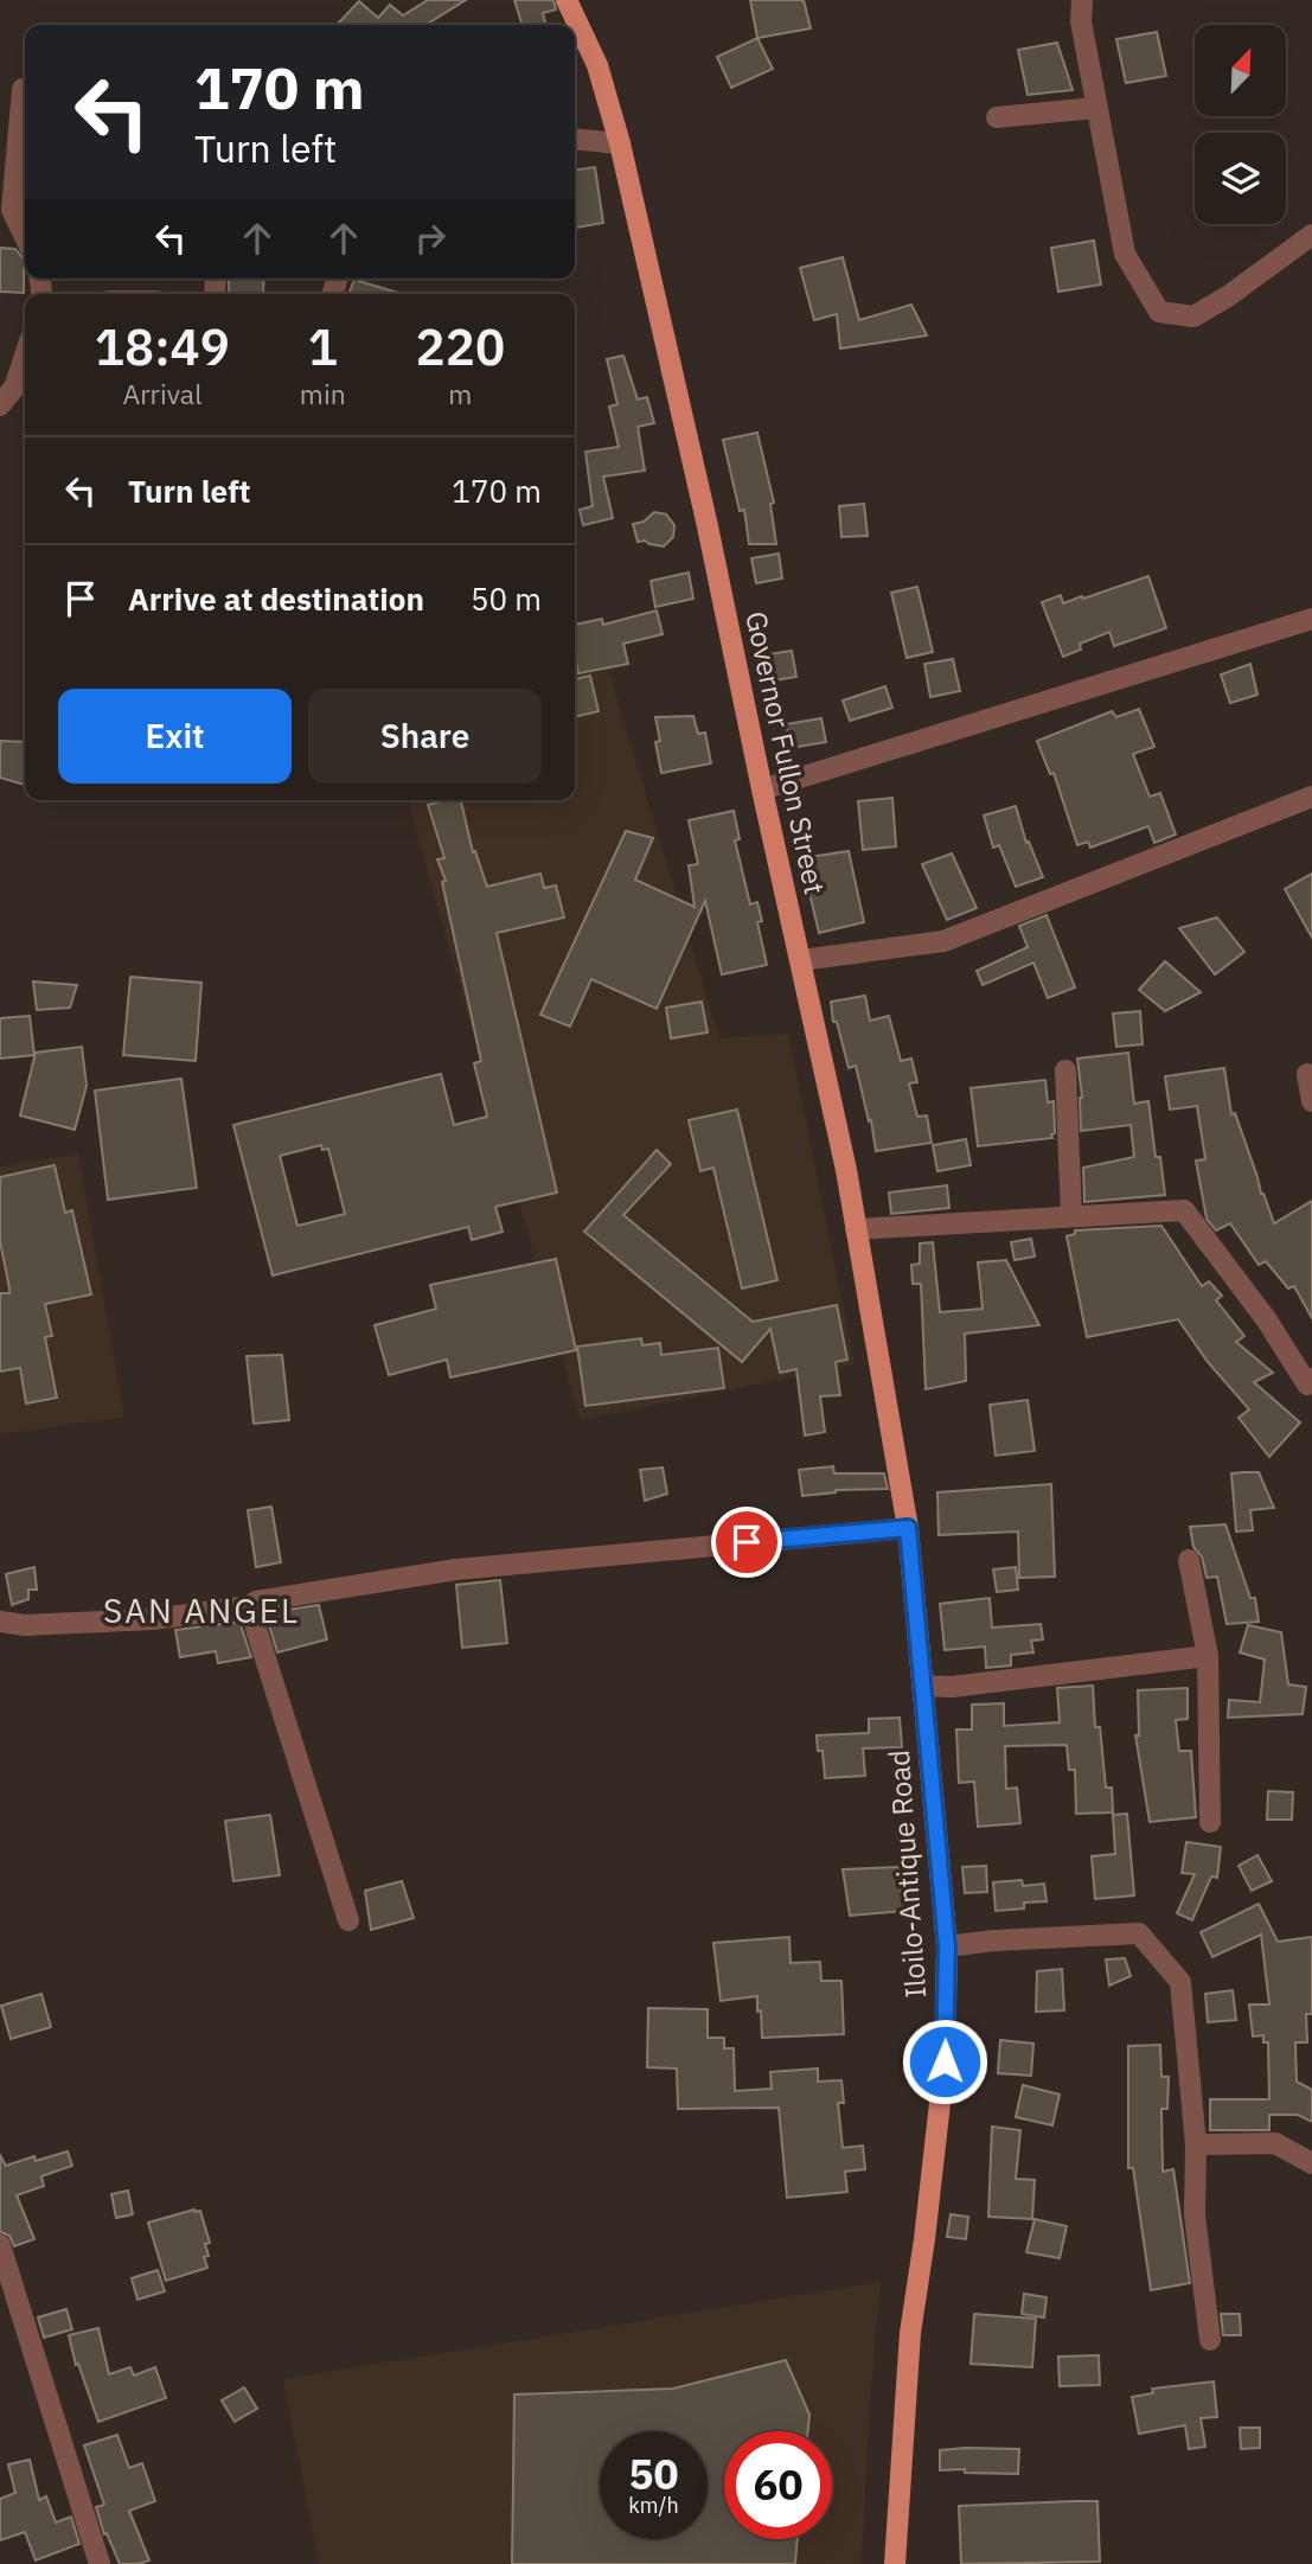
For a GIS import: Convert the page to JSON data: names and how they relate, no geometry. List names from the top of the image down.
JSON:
{
  "streets": {
    "main road": ["Governor Fullon Street", "Iloilo-Antique Road"]
  },
  "crossings": [
    ["Governor Fullon Street", "Iloilo-Antique Road"]
  ],
  "districts": ["SAN ANGEL"],
  "north": "top right",
  "page": {
    "turn": ["170 m", "Turn left"],
    "eta": [
      "18:49",
      "Arrival",
      "1",
      "min",
      "220",
      "m"
    ],
    "list": [
      {
        "name": "Turn left",
        "value": "170 m"
      },
      {
        "name": "Arrive at destination",
        "value": "50 m"
      }
    ],
    "buttons": ["Exit", "Share"],
    "speed": "50 km/h",
    "limit": "60"
  }
}
